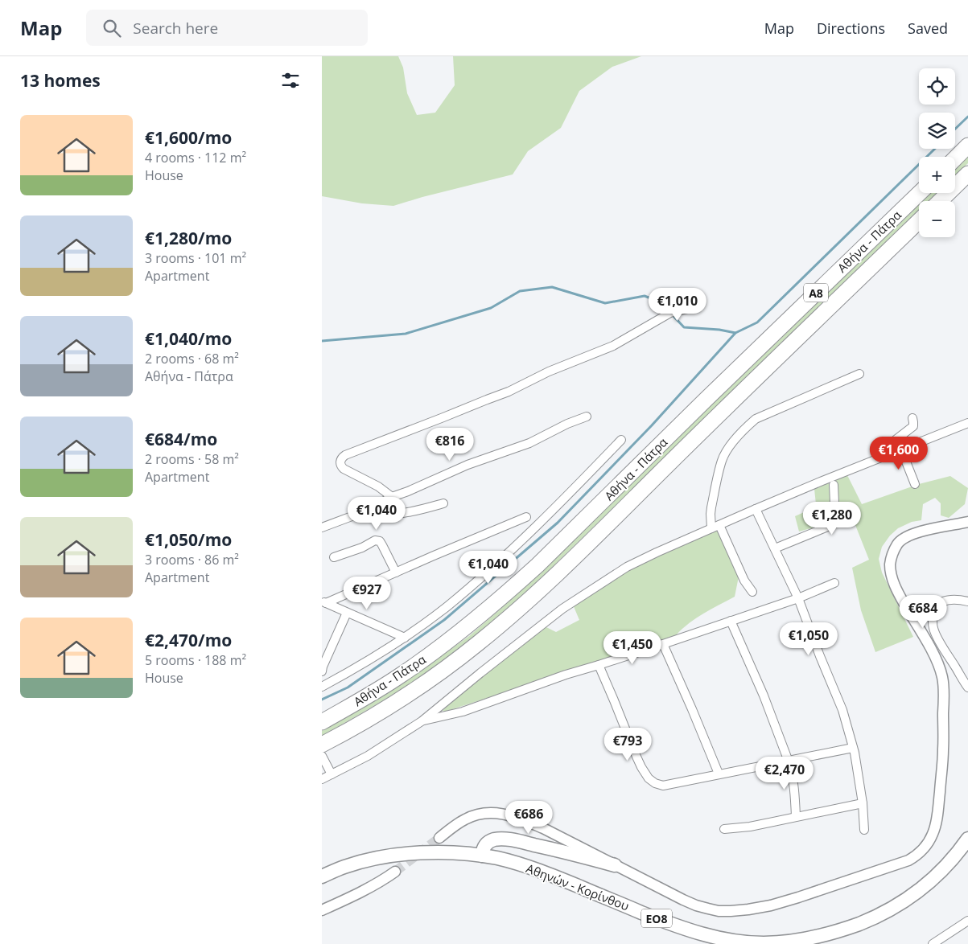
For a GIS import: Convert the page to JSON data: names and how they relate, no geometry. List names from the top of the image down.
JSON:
{
  "streets": {
    "highway": ["Αθήνα - Πάτρα", "Α8"],
    "main road": ["Αθηνών - Κορίνθου", "ΕΟ8"]
  },
  "page": {
    "header": "Map",
    "search": "Search here",
    "nav": ["Map", "Directions", "Saved"],
    "heading": "13 homes",
    "map_buttons": ["+", "−"],
    "list": [
      {
        "name": "€1,600/mo",
        "note": "4 rooms · 112 m² · House"
      },
      {
        "name": "€1,280/mo",
        "note": "3 rooms · 101 m² · Apartment"
      },
      {
        "name": "€1,040/mo",
        "note": "2 rooms · 68 m² · Αθήνα - Πάτρα"
      },
      {
        "name": "€684/mo",
        "note": "2 rooms · 58 m² · Apartment"
      },
      {
        "name": "€1,050/mo",
        "note": "3 rooms · 86 m² · Apartment"
      },
      {
        "name": "€2,470/mo",
        "note": "5 rooms · 188 m² · House"
      }
    ],
    "price": [
      "€1,010",
      "€816",
      "€1,600",
      "€1,040",
      "€1,280",
      "€1,040",
      "€927",
      "€684",
      "€1,050",
      "€1,450",
      "€793",
      "€2,470",
      "€686"
    ]
  }
}
